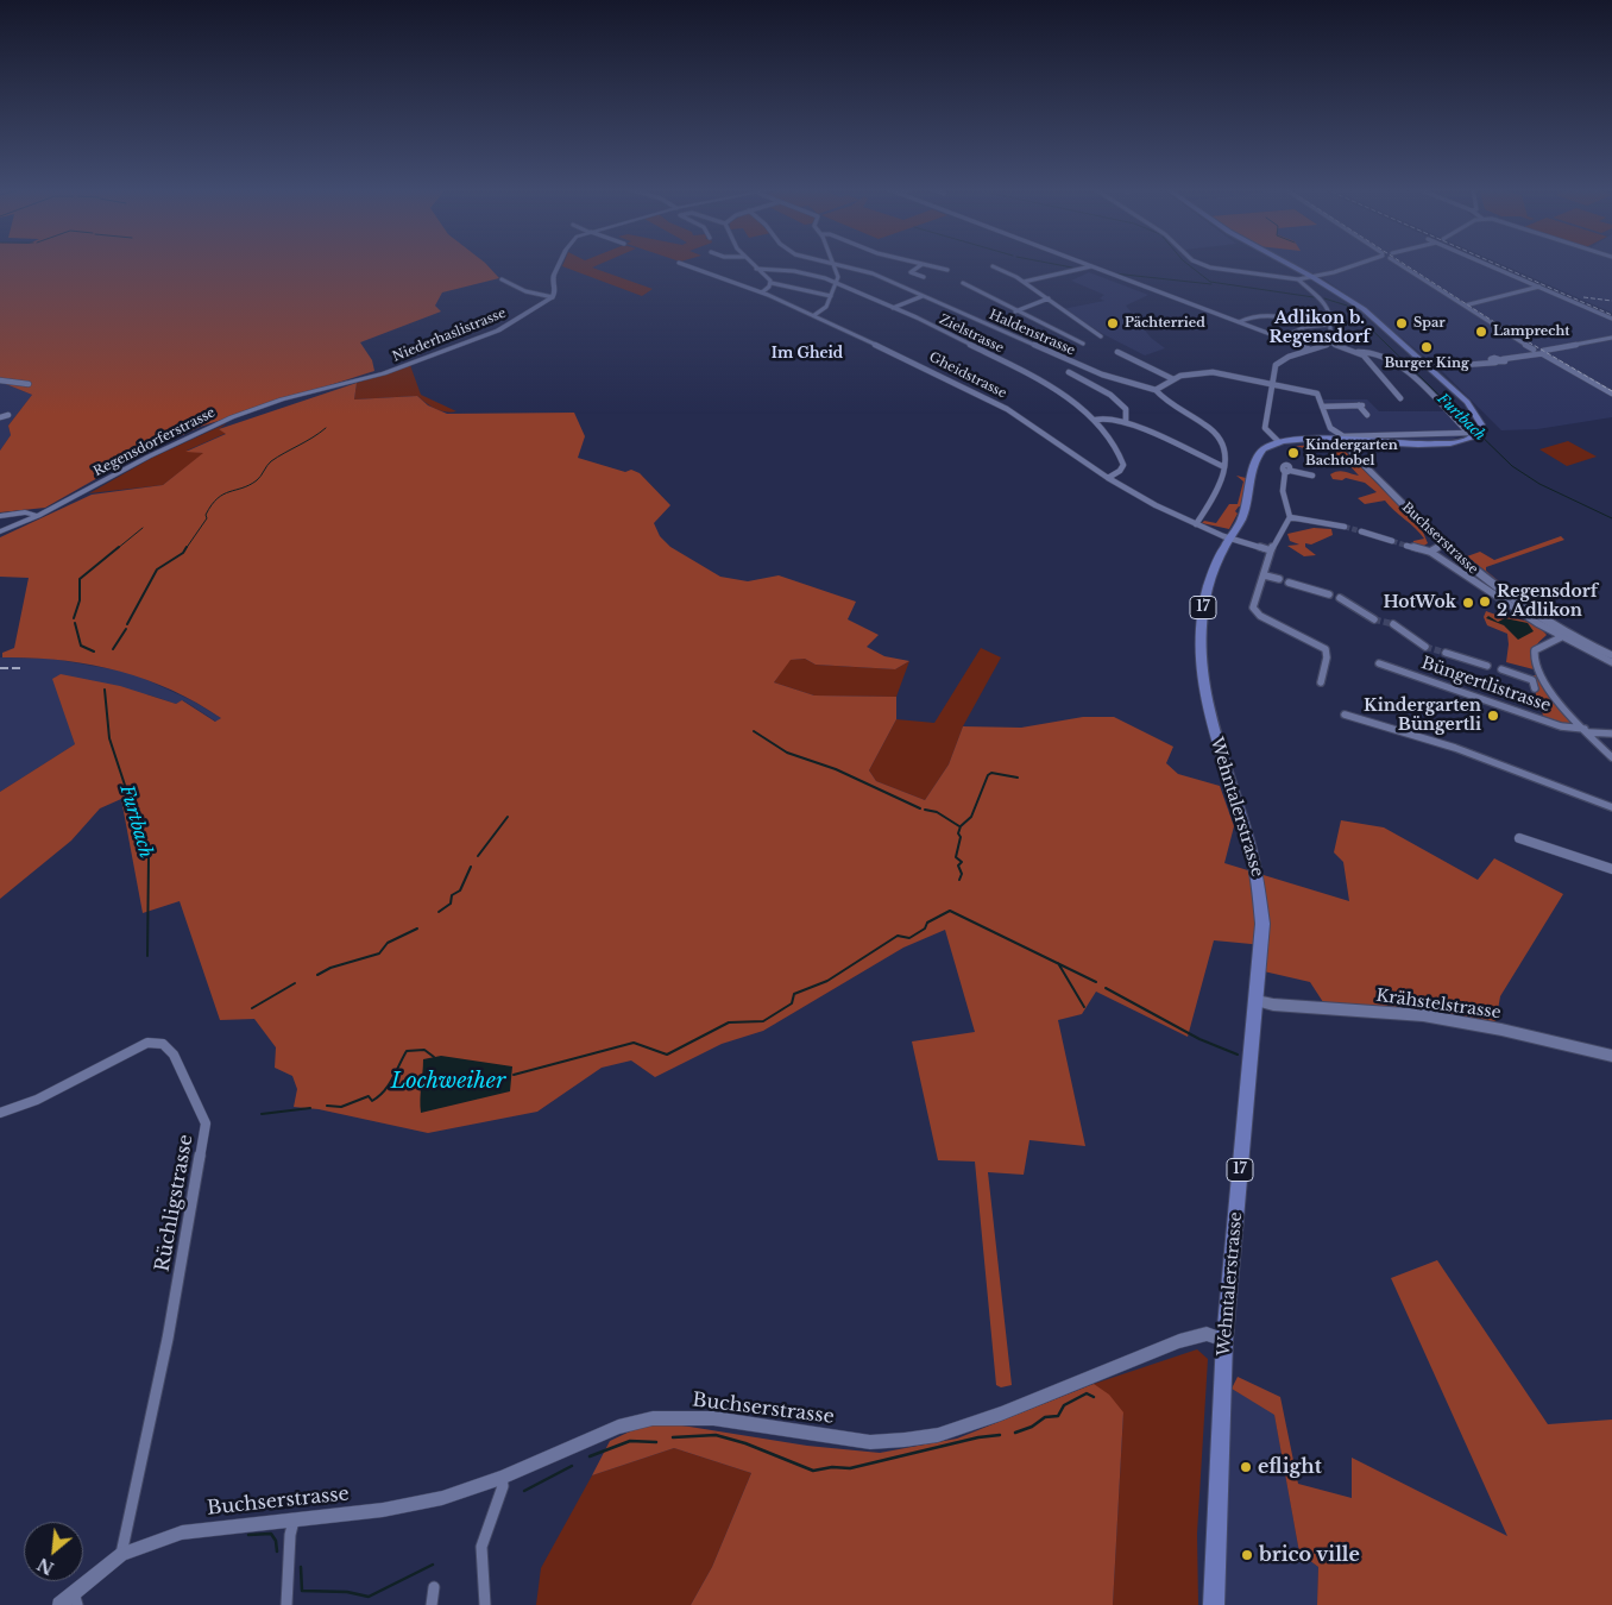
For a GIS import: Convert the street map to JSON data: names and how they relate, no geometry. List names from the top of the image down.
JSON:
{
  "streets": {
    "main road": [
      "Buchserstrasse",
      "17",
      "Wehntalerstrasse",
      "Krähstelstrasse"
    ],
    "street": [
      "Haldenstrasse",
      "Zielstrasse",
      "Niederhaslistrasse",
      "Gheidstrasse",
      "Regensdorferstrasse",
      "Büngertlistrasse",
      "Rüchligstrasse"
    ]
  },
  "crossings": [
    ["Zielstrasse", "Gheidstrasse"],
    ["Niederhaslistrasse", "Regensdorferstrasse"],
    ["Gheidstrasse", "Wehntalerstrasse"],
    ["Buchserstrasse", "Wehntalerstrasse"],
    ["Buchserstrasse", "Rüchligstrasse"],
    ["Wehntalerstrasse", "Krähstelstrasse"]
  ],
  "districts": ["Adlikon b. Regensdorf", "Im Gheid"],
  "water": ["Furtbach", "Lochweiher"],
  "places": [
    "Pächterried",
    "Spar",
    "Lamprecht",
    "Burger King",
    "Kindergarten Bachtobel",
    "Regensdorf 2 Adlikon",
    "HotWok",
    "Kindergarten Büngertli",
    "eflight",
    "brico ville"
  ],
  "north": "bottom left"
}
